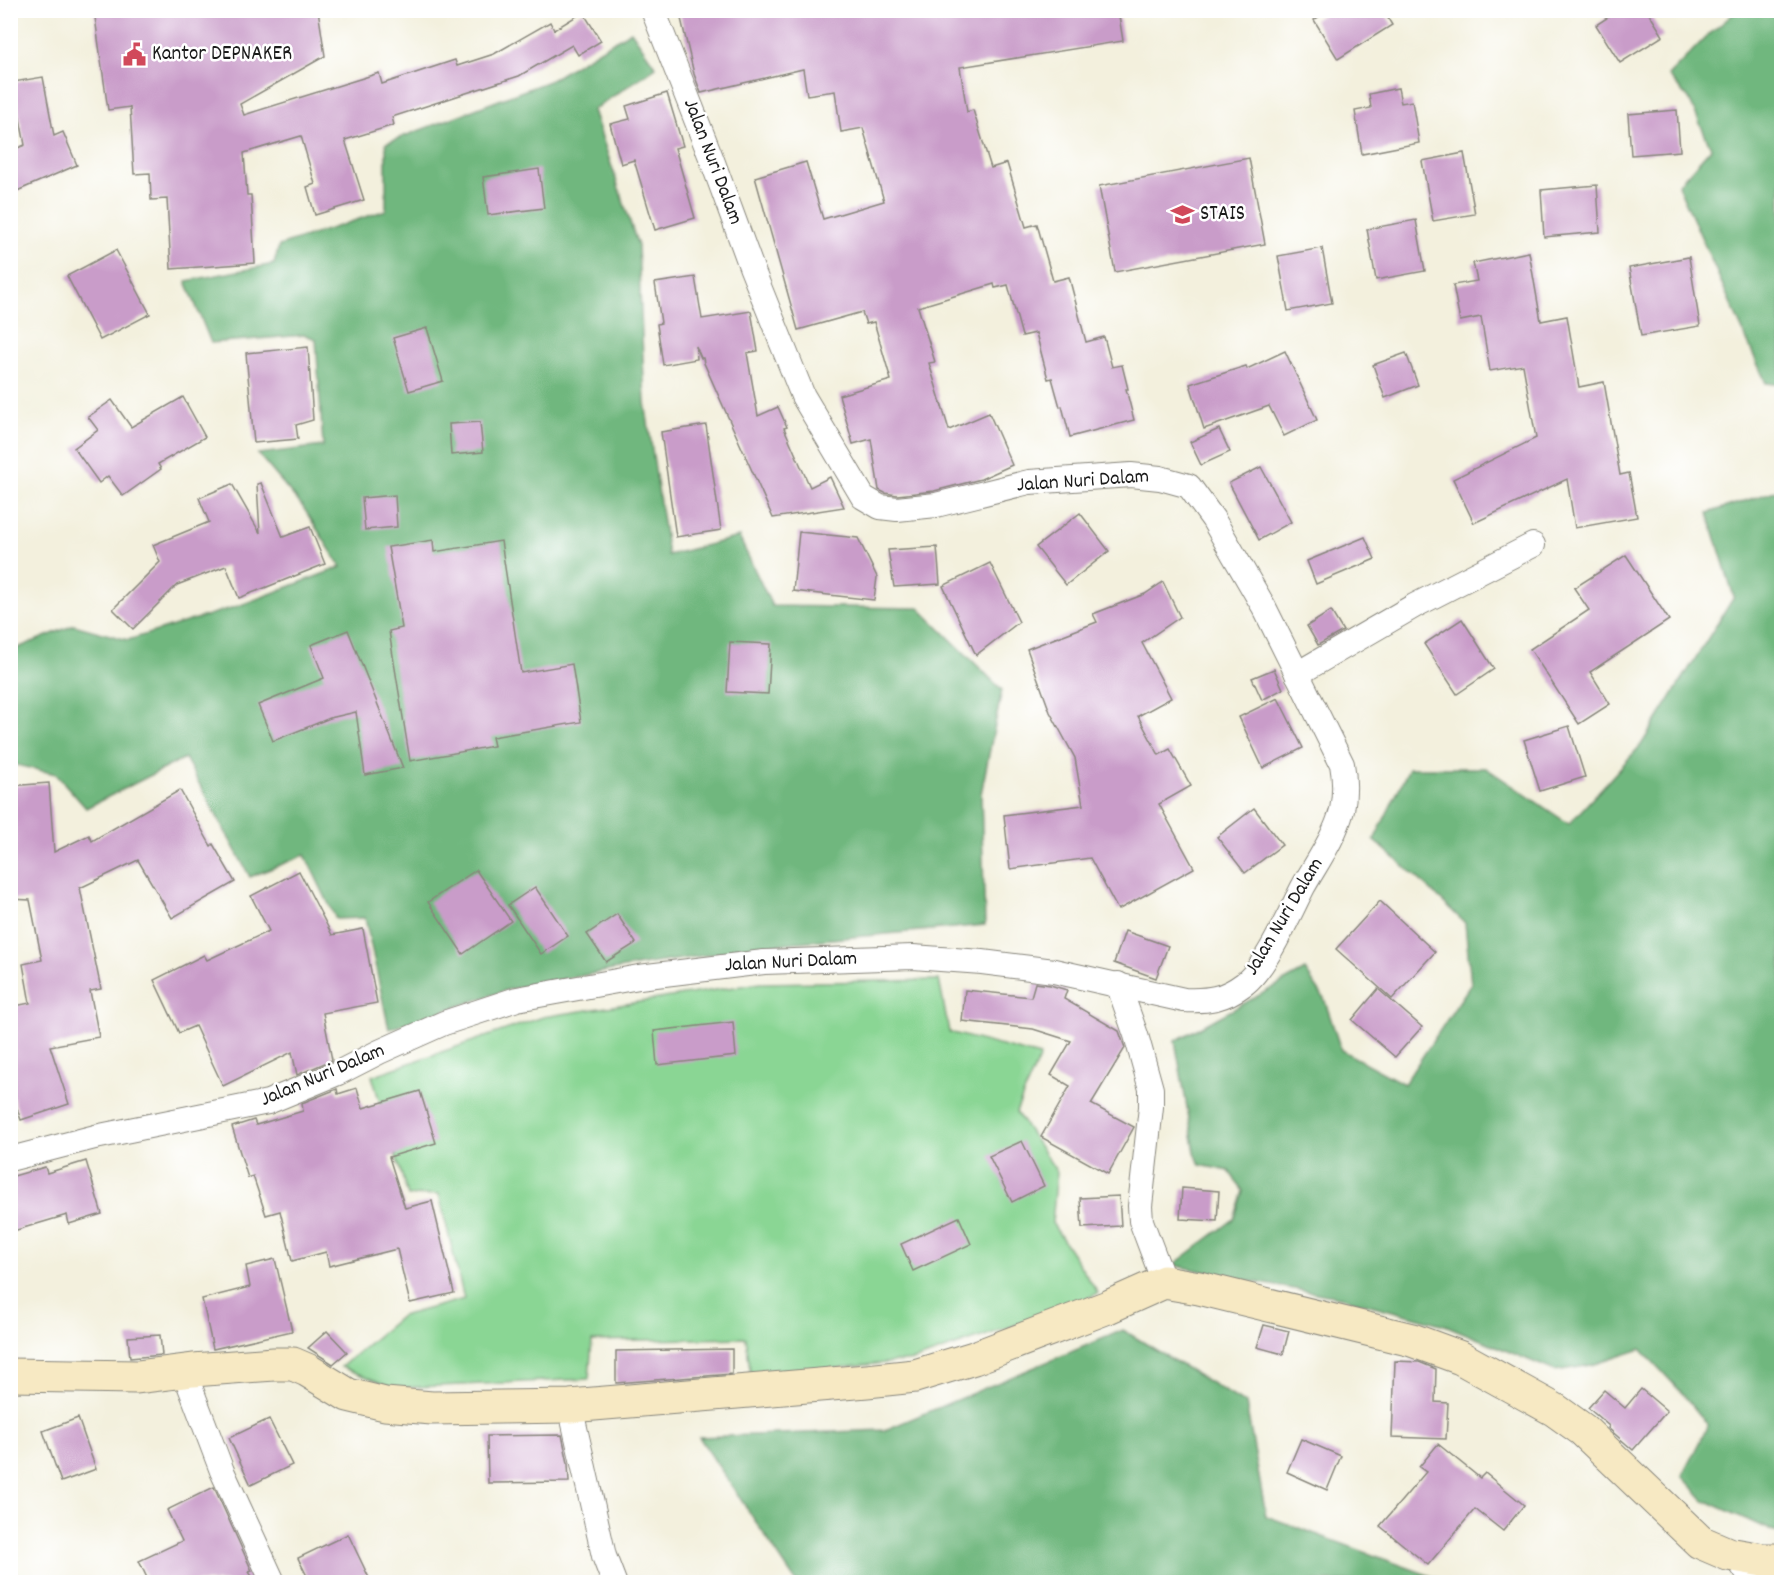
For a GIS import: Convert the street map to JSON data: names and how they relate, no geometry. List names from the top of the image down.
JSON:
{
  "streets": {
    "street": ["Jalan Nuri Dalam"]
  },
  "places": {
    "public building": ["Kantor DEPNAKER"],
    "school or university": ["STAIS"]
  }
}
